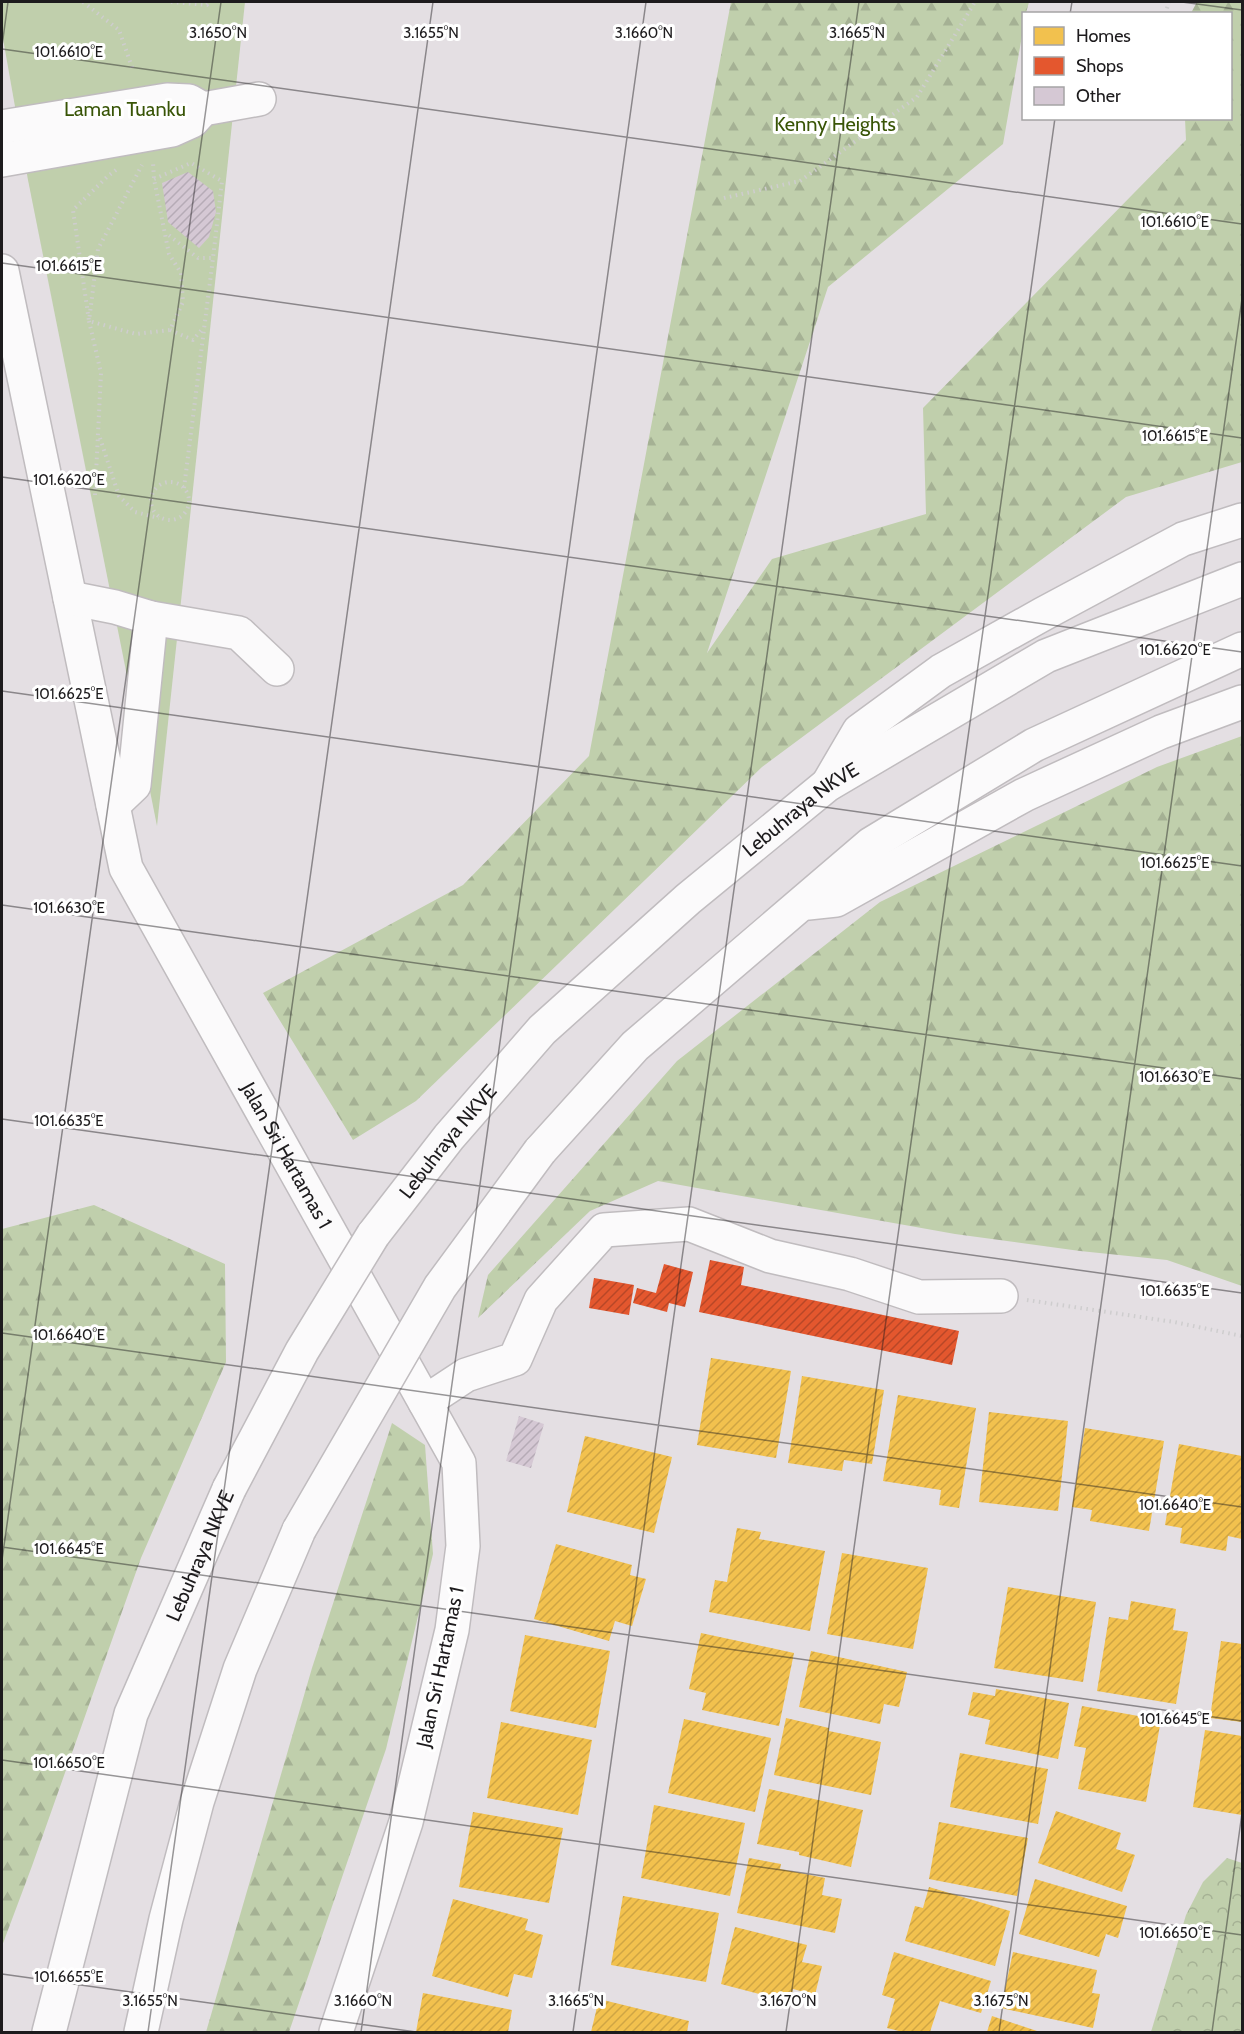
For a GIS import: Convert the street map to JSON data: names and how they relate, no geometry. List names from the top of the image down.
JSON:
{
  "streets": {
    "main road": ["Lebuhraya NKVE", "Jalan Sri Hartamas 1"]
  },
  "parks": ["Laman Tuanku", "Kenny Heights"],
  "legend": ["Homes", "Shops", "Other"],
  "coordinates": [
    "3.1650°N",
    "3.1655°N",
    "3.1660°N",
    "3.1665°N",
    "101.6610°E",
    "101.6615°E",
    "101.6620°E",
    "101.6625°E",
    "101.6630°E",
    "101.6635°E",
    "101.6640°E",
    "101.6645°E",
    "101.6650°E",
    "101.6655°E",
    "3.1670°N",
    "3.1675°N"
  ]
}
